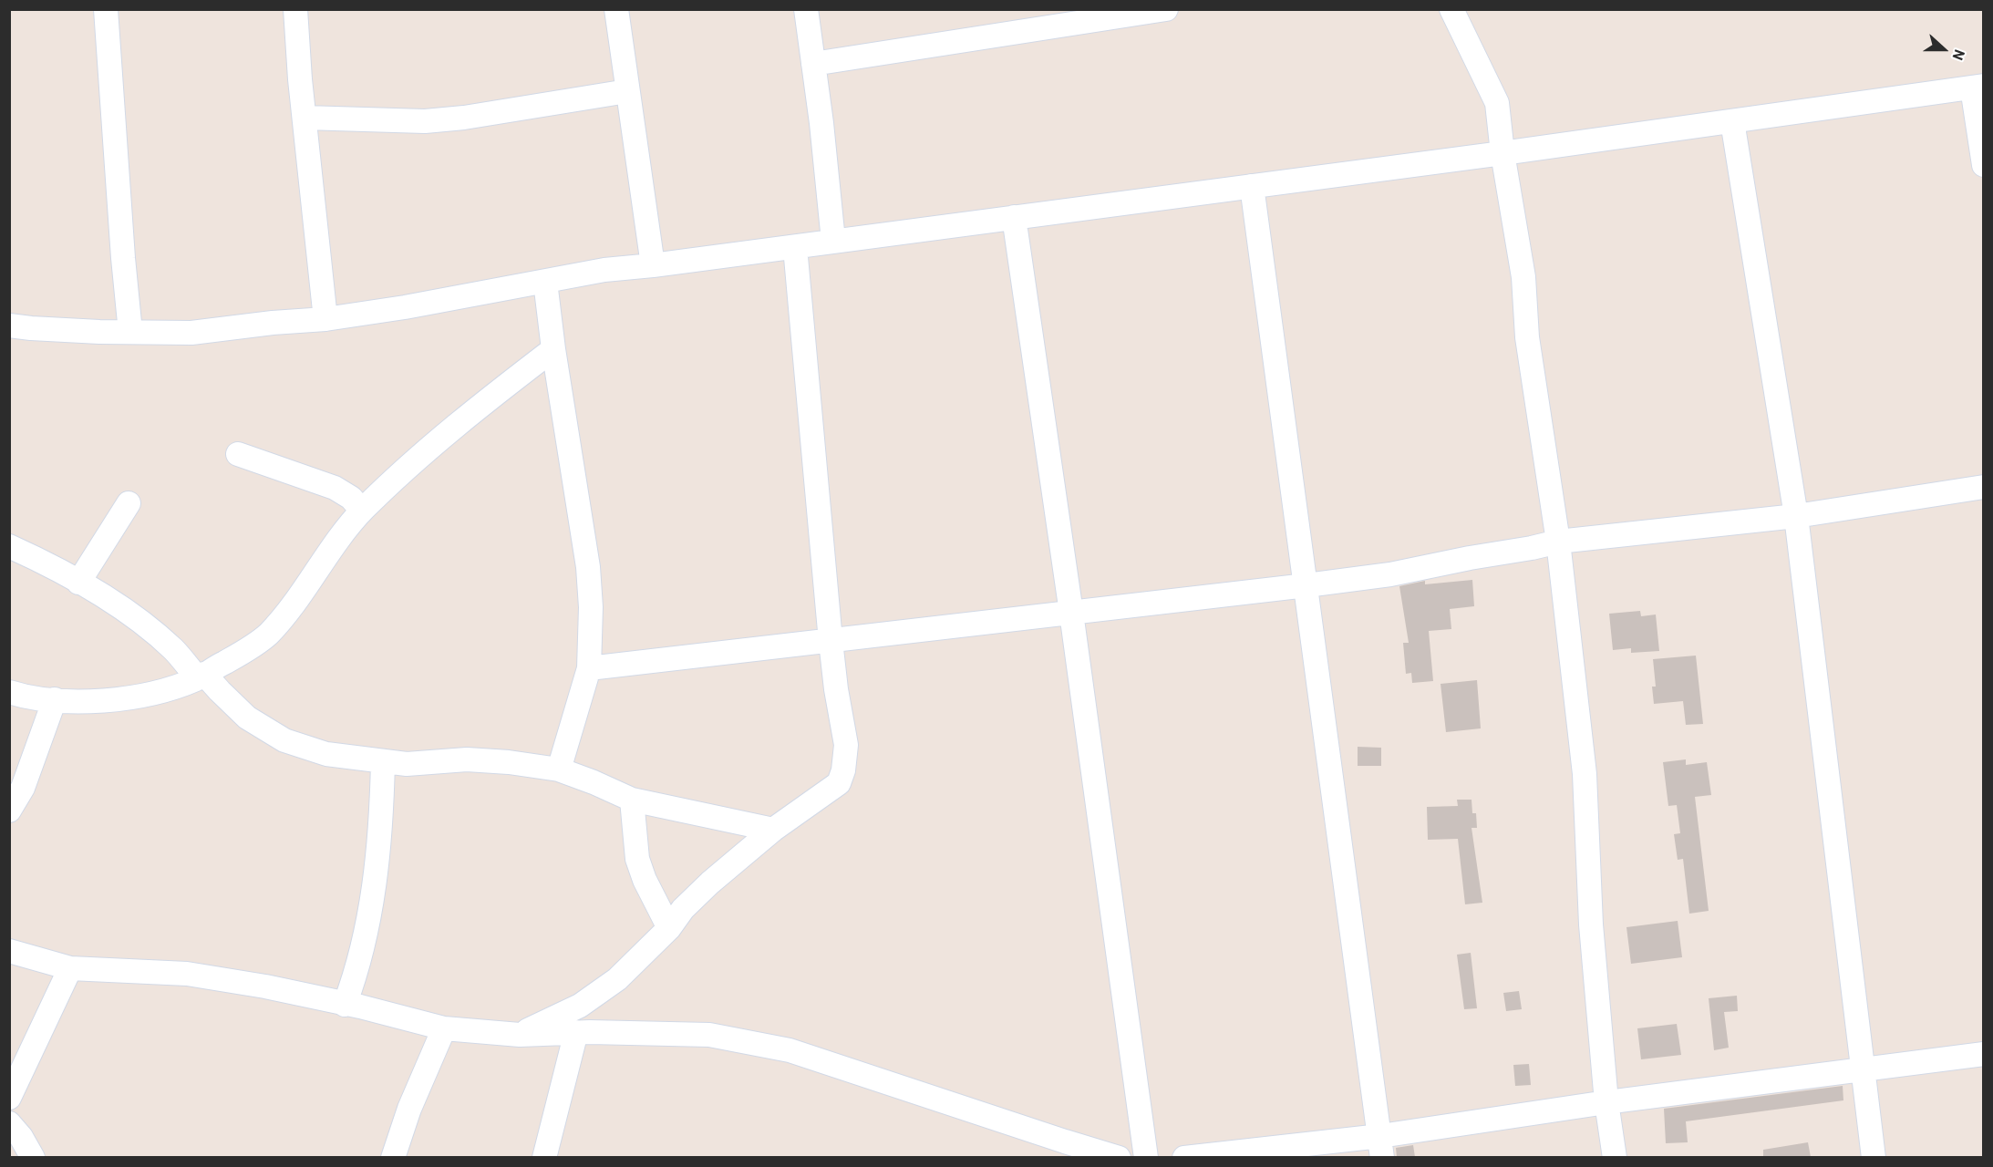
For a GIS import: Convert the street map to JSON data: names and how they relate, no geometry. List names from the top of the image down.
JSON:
{
  "north": "right"
}
